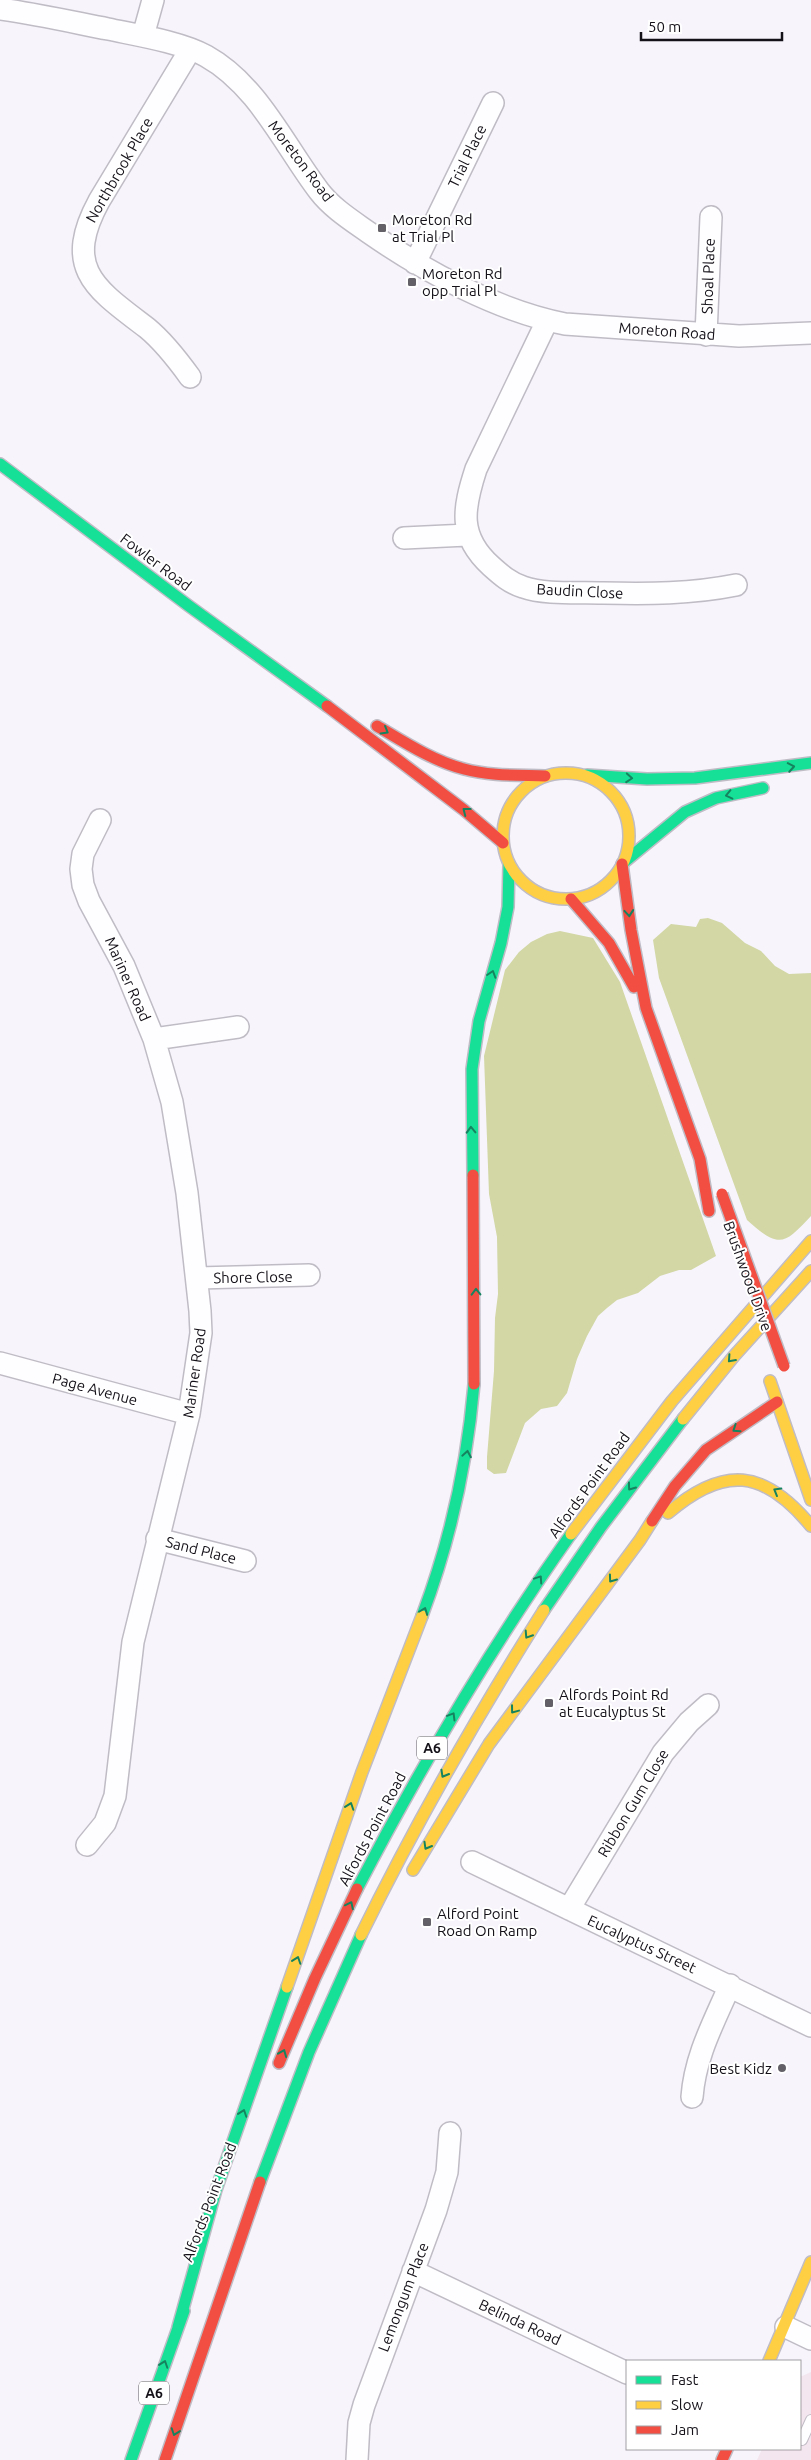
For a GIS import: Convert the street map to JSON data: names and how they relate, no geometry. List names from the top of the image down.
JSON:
{
  "streets": {
    "main road": [
      "Fowler Road",
      "Brushwood Drive",
      "Alfords Point Road",
      "A6"
    ],
    "street": [
      "Trial Place",
      "Moreton Road",
      "Northbrook Place",
      "Shoal Place",
      "Baudin Close",
      "Mariner Road",
      "Shore Close",
      "Page Avenue",
      "Sand Place",
      "Ribbon Gum Close",
      "Eucalyptus Street",
      "Lemongum Place",
      "Belinda Road"
    ]
  },
  "crossings": [
    ["Trial Place", "Moreton Road"],
    ["Moreton Road", "Northbrook Place"],
    ["Moreton Road", "Shoal Place"],
    ["Fowler Road", "Brushwood Drive"],
    ["Mariner Road", "Shore Close"],
    ["Mariner Road", "Page Avenue"],
    ["Mariner Road", "Sand Place"],
    ["Ribbon Gum Close", "Eucalyptus Street"],
    ["Lemongum Place", "Belinda Road"]
  ],
  "places": {
    "transit": [
      "Moreton Rd at Trial Pl",
      "Moreton Rd opp Trial Pl",
      "Alfords Point Rd at Eucalyptus St",
      "Alford Point Road On Ramp"
    ],
    "other": ["Best Kidz"]
  },
  "legend": ["Fast", "Slow", "Jam"],
  "scale_bar": "50 m"
}
